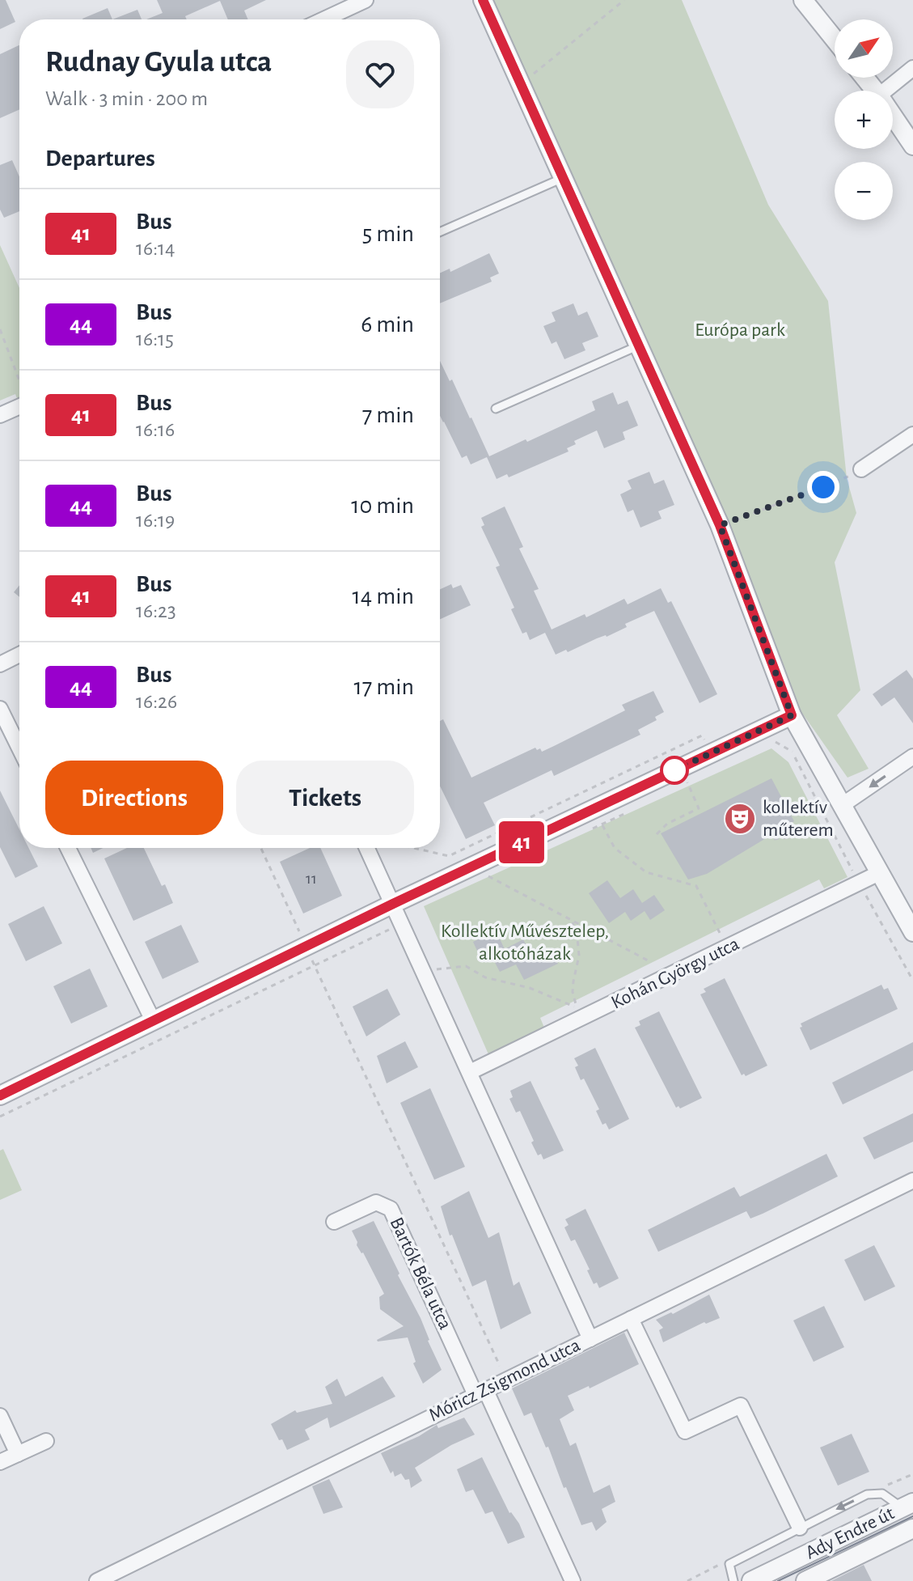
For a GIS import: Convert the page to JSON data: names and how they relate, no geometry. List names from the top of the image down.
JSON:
{
  "streets": {
    "street": [
      "Kohán György utca",
      "Bartók Béla utca",
      "Móricz Zsigmond utca",
      "Ady Endre út"
    ]
  },
  "crossings": [
    ["Bartók Béla utca", "Móricz Zsigmond utca"]
  ],
  "parks": ["Európa park", "Kollektív Művésztelep, alkotóházak"],
  "places": {
    "theatre": ["kollektív műterem"]
  },
  "lines": ["bus line 41"],
  "house_numbers": ["11"],
  "north": "top right",
  "page": {
    "on_map": "41",
    "map_buttons": ["+", "−"],
    "heading": [
      ["Rudnay Gyula utca", "Walk · 3 min · 200 m"],
      "Departures"
    ],
    "list": [
      {
        "mark": "41",
        "name": "Bus",
        "note": "16:14",
        "value": "5 min"
      },
      {
        "mark": "44",
        "name": "Bus",
        "note": "16:15",
        "value": "6 min"
      },
      {
        "mark": "41",
        "name": "Bus",
        "note": "16:16",
        "value": "7 min"
      },
      {
        "mark": "44",
        "name": "Bus",
        "note": "16:19",
        "value": "10 min"
      },
      {
        "mark": "41",
        "name": "Bus",
        "note": "16:23",
        "value": "14 min"
      },
      {
        "mark": "44",
        "name": "Bus",
        "note": "16:26",
        "value": "17 min"
      }
    ],
    "buttons": ["Directions", "Tickets"]
  }
}
